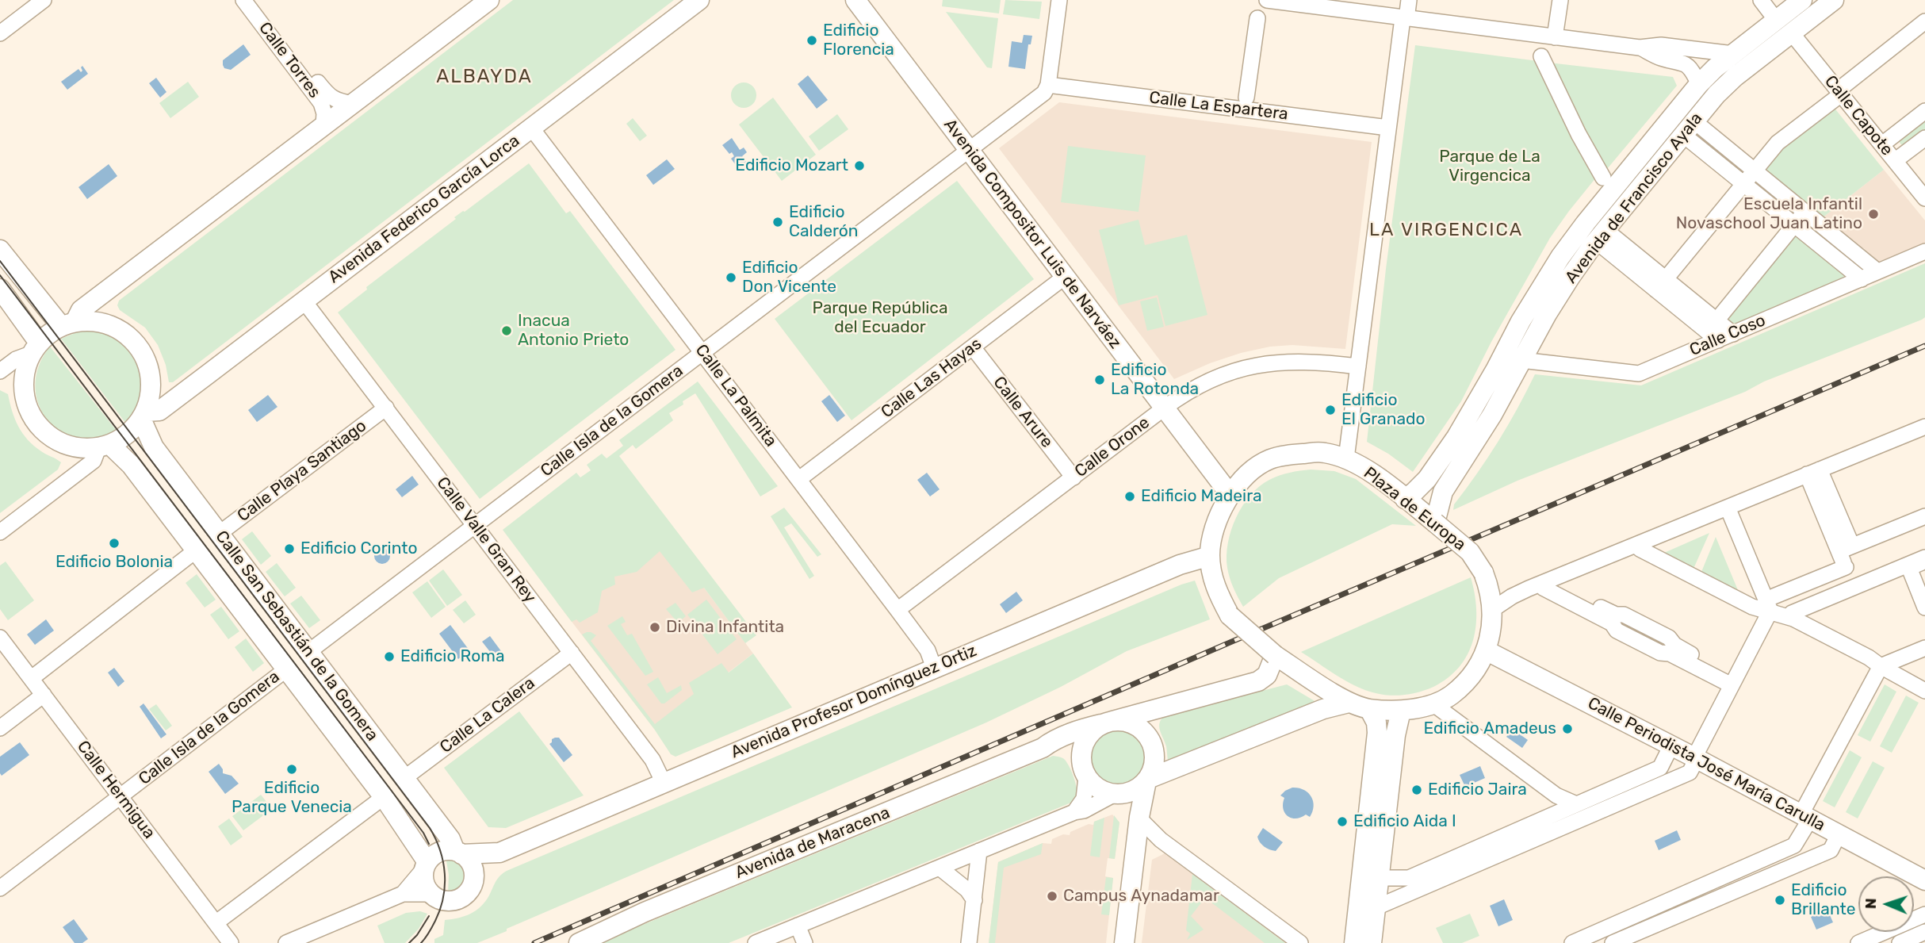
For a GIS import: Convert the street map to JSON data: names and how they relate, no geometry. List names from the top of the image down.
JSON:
{
  "streets": {
    "main road": [
      "Avenida de Francisco Ayala",
      "Avenida Federico García Lorca",
      "Avenida Compositor Luis de Narváez",
      "Plaza de Europa",
      "Calle San Sebastián de la Gomera",
      "Avenida Profesor Domínguez Ortiz",
      "Calle Periodista José María Carulla",
      "Avenida de Maracena"
    ],
    "street": [
      "Calle Torres",
      "Calle La Espartera",
      "Calle Capote",
      "Calle Coso",
      "Calle Las Hayas",
      "Calle La Palmita",
      "Calle Arure",
      "Calle Isla de la Gomera",
      "Calle Orone",
      "Calle Playa Santiago",
      "Calle Valle Gran Rey",
      "Calle La Calera",
      "Calle Hermigua"
    ]
  },
  "crossings": [
    ["Calle La Espartera", "Calle Isla de la Gomera"],
    ["Calle Capote", "Avenida de Francisco Ayala"],
    ["Avenida de Francisco Ayala", "Calle Coso"],
    ["Avenida de Francisco Ayala", "Plaza de Europa"],
    ["Avenida Federico García Lorca", "Calle La Palmita"],
    ["Avenida Federico García Lorca", "Calle Valle Gran Rey"],
    ["Avenida Federico García Lorca", "Calle San Sebastián de la Gomera"],
    ["Avenida Compositor Luis de Narváez", "Calle Las Hayas"],
    ["Avenida Compositor Luis de Narváez", "Calle Isla de la Gomera"],
    ["Avenida Compositor Luis de Narváez", "Calle Orone"],
    ["Avenida Compositor Luis de Narváez", "Plaza de Europa"],
    ["Calle Las Hayas", "Calle La Palmita"],
    ["Calle Las Hayas", "Calle Arure"],
    ["Calle La Palmita", "Calle Isla de la Gomera"],
    ["Calle La Palmita", "Calle Orone"],
    ["Calle La Palmita", "Avenida Profesor Domínguez Ortiz"],
    ["Calle Arure", "Calle Orone"],
    ["Calle Isla de la Gomera", "Calle Valle Gran Rey"],
    ["Calle Isla de la Gomera", "Calle San Sebastián de la Gomera"],
    ["Calle Isla de la Gomera", "Calle Hermigua"],
    ["Calle Playa Santiago", "Calle Valle Gran Rey"],
    ["Calle Playa Santiago", "Calle San Sebastián de la Gomera"],
    ["Plaza de Europa", "Avenida Profesor Domínguez Ortiz"],
    ["Plaza de Europa", "Calle Periodista José María Carulla"],
    ["Plaza de Europa", "Avenida de Maracena"],
    ["Calle Valle Gran Rey", "Avenida Profesor Domínguez Ortiz"],
    ["Calle Valle Gran Rey", "Calle La Calera"],
    ["Calle San Sebastián de la Gomera", "Avenida Profesor Domínguez Ortiz"],
    ["Calle San Sebastián de la Gomera", "Calle La Calera"]
  ],
  "districts": ["ALBAYDA", "LA VIRGENCICA"],
  "parks": ["Parque de La Virgencica", "Parque República del Ecuador"],
  "places": [
    "Edificio Florencia",
    "Edificio Mozart",
    "Escuela Infantil Novaschool Juan Latino",
    "Edificio Calderón",
    "Edificio Don Vicente",
    "Inacua Antonio Prieto",
    "Edificio La Rotonda",
    "Edificio El Granado",
    "Edificio Madeira",
    "Edificio Bolonia",
    "Edificio Corinto",
    "Divina Infantita",
    "Edificio Roma",
    "Edificio Amadeus",
    "Edificio Parque Venecia",
    "Edificio Jaira",
    "Edificio Aida I",
    "Campus Aynadamar",
    "Edificio Brillante"
  ],
  "north": "left"
}
